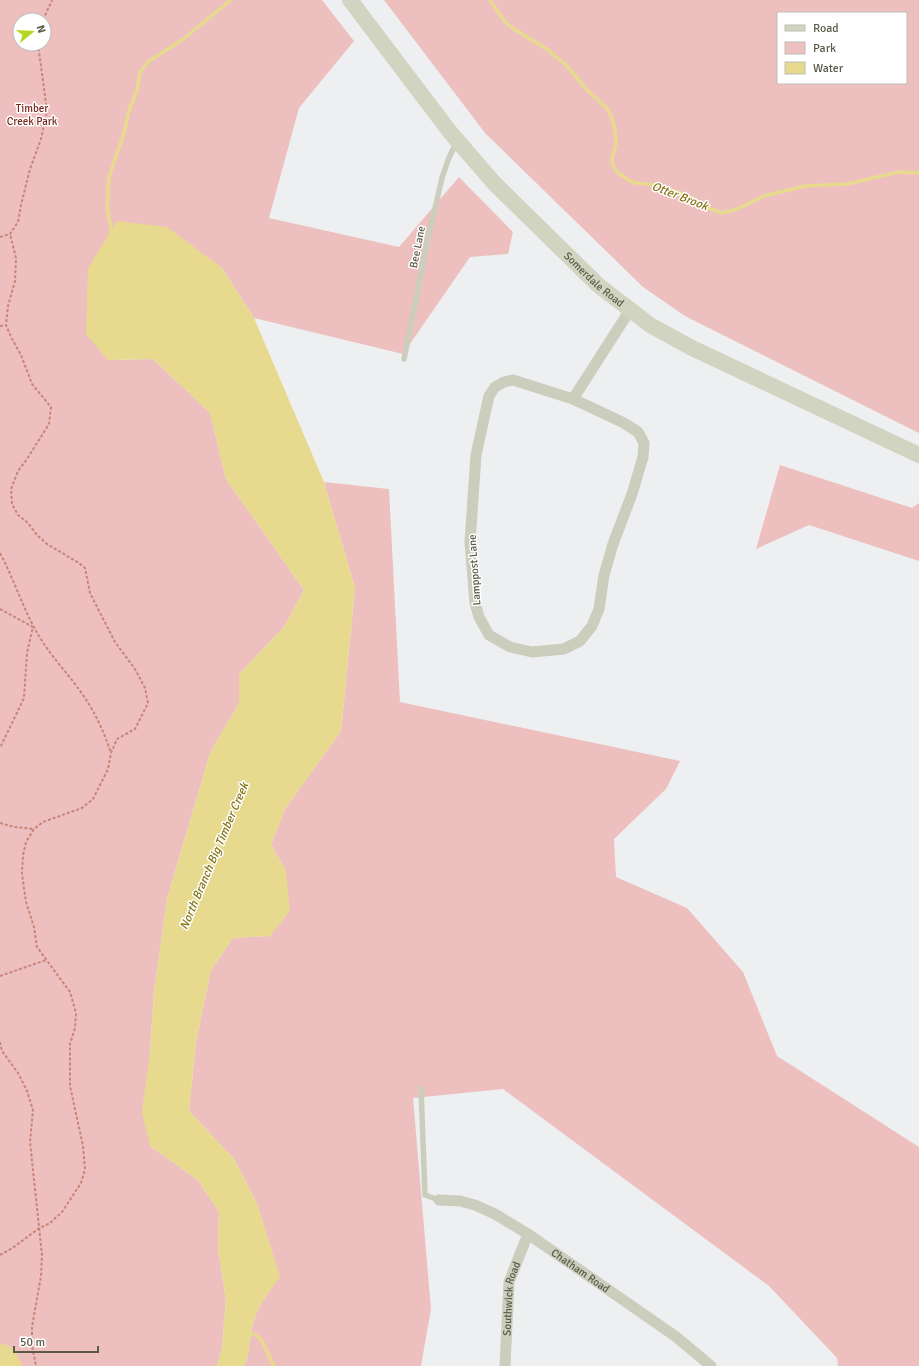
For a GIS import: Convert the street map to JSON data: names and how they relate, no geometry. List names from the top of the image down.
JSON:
{
  "streets": {
    "main road": ["Somerdale Road"],
    "street": ["Lamppost Lane", "Chatham Road", "Southwick Road"],
    "lane": ["Bee Lane"]
  },
  "crossings": [
    ["Bee Lane", "Somerdale Road"],
    ["Chatham Road", "Southwick Road"]
  ],
  "water": ["Otter Brook", "North Branch Big Timber Creek"],
  "parks": ["Timber Creek Park"],
  "legend": ["Road", "Park", "Water"],
  "scale_bar": "50 m",
  "north": "right"
}
